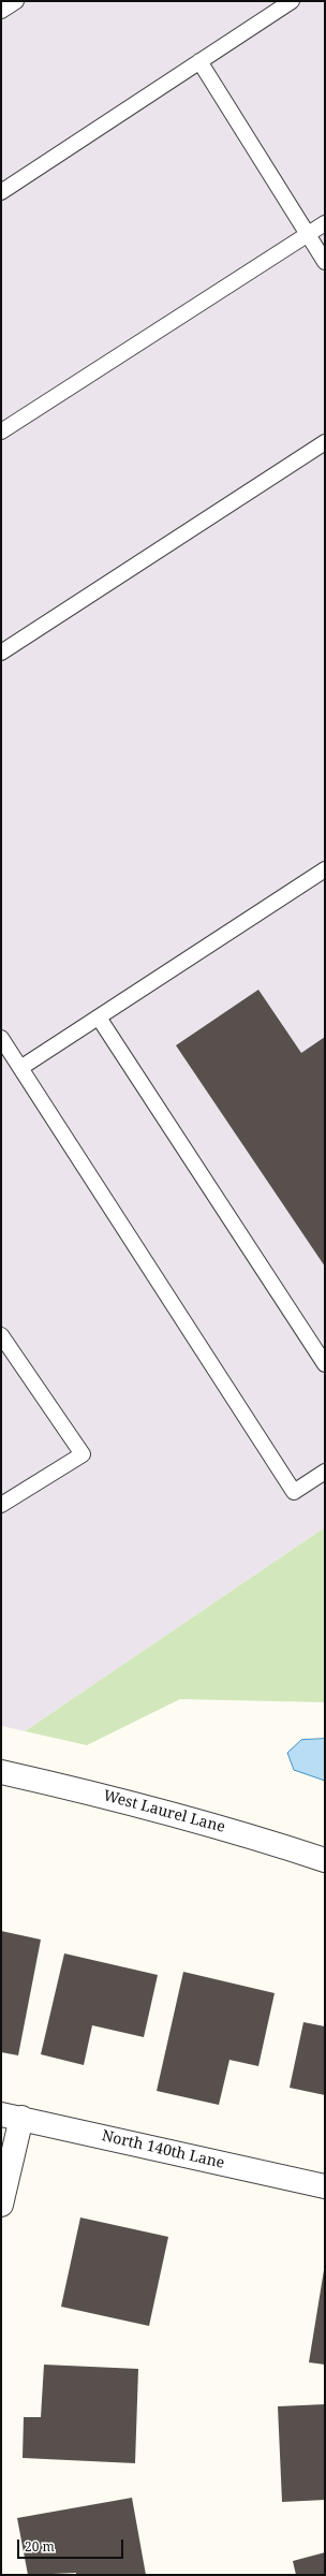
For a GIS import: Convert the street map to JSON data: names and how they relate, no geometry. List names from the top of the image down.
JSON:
{
  "streets": {
    "street": ["West Laurel Lane", "North 140th Lane"]
  },
  "scale_bar": "20 m"
}
